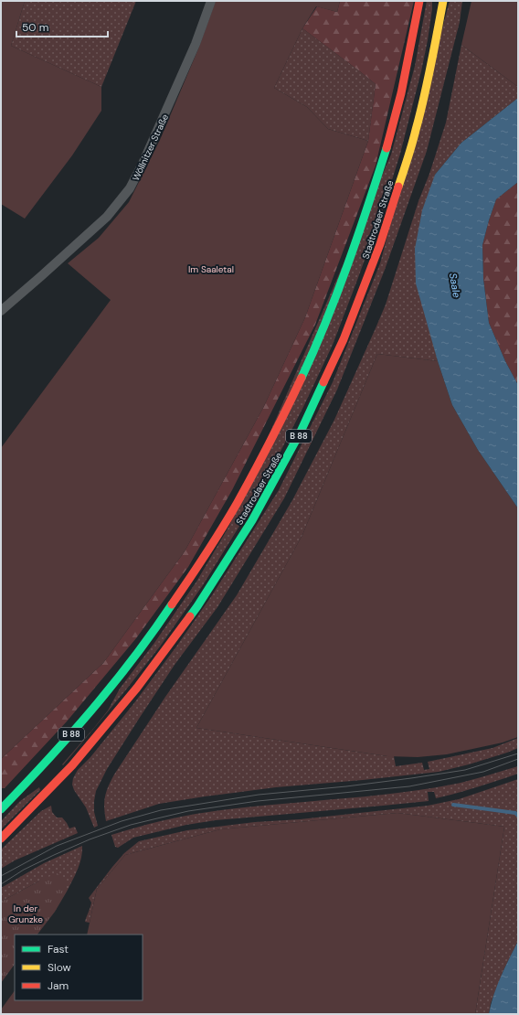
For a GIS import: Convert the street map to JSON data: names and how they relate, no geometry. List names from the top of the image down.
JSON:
{
  "streets": {
    "main road": ["Stadtrodaer Straße", "B 88"],
    "street": ["Wöllnitzer Straße"]
  },
  "water": ["Saale"],
  "parks": ["Im Saaletal", "In der Grunzke"],
  "legend": ["Fast", "Slow", "Jam"],
  "scale_bar": "50 m"
}
